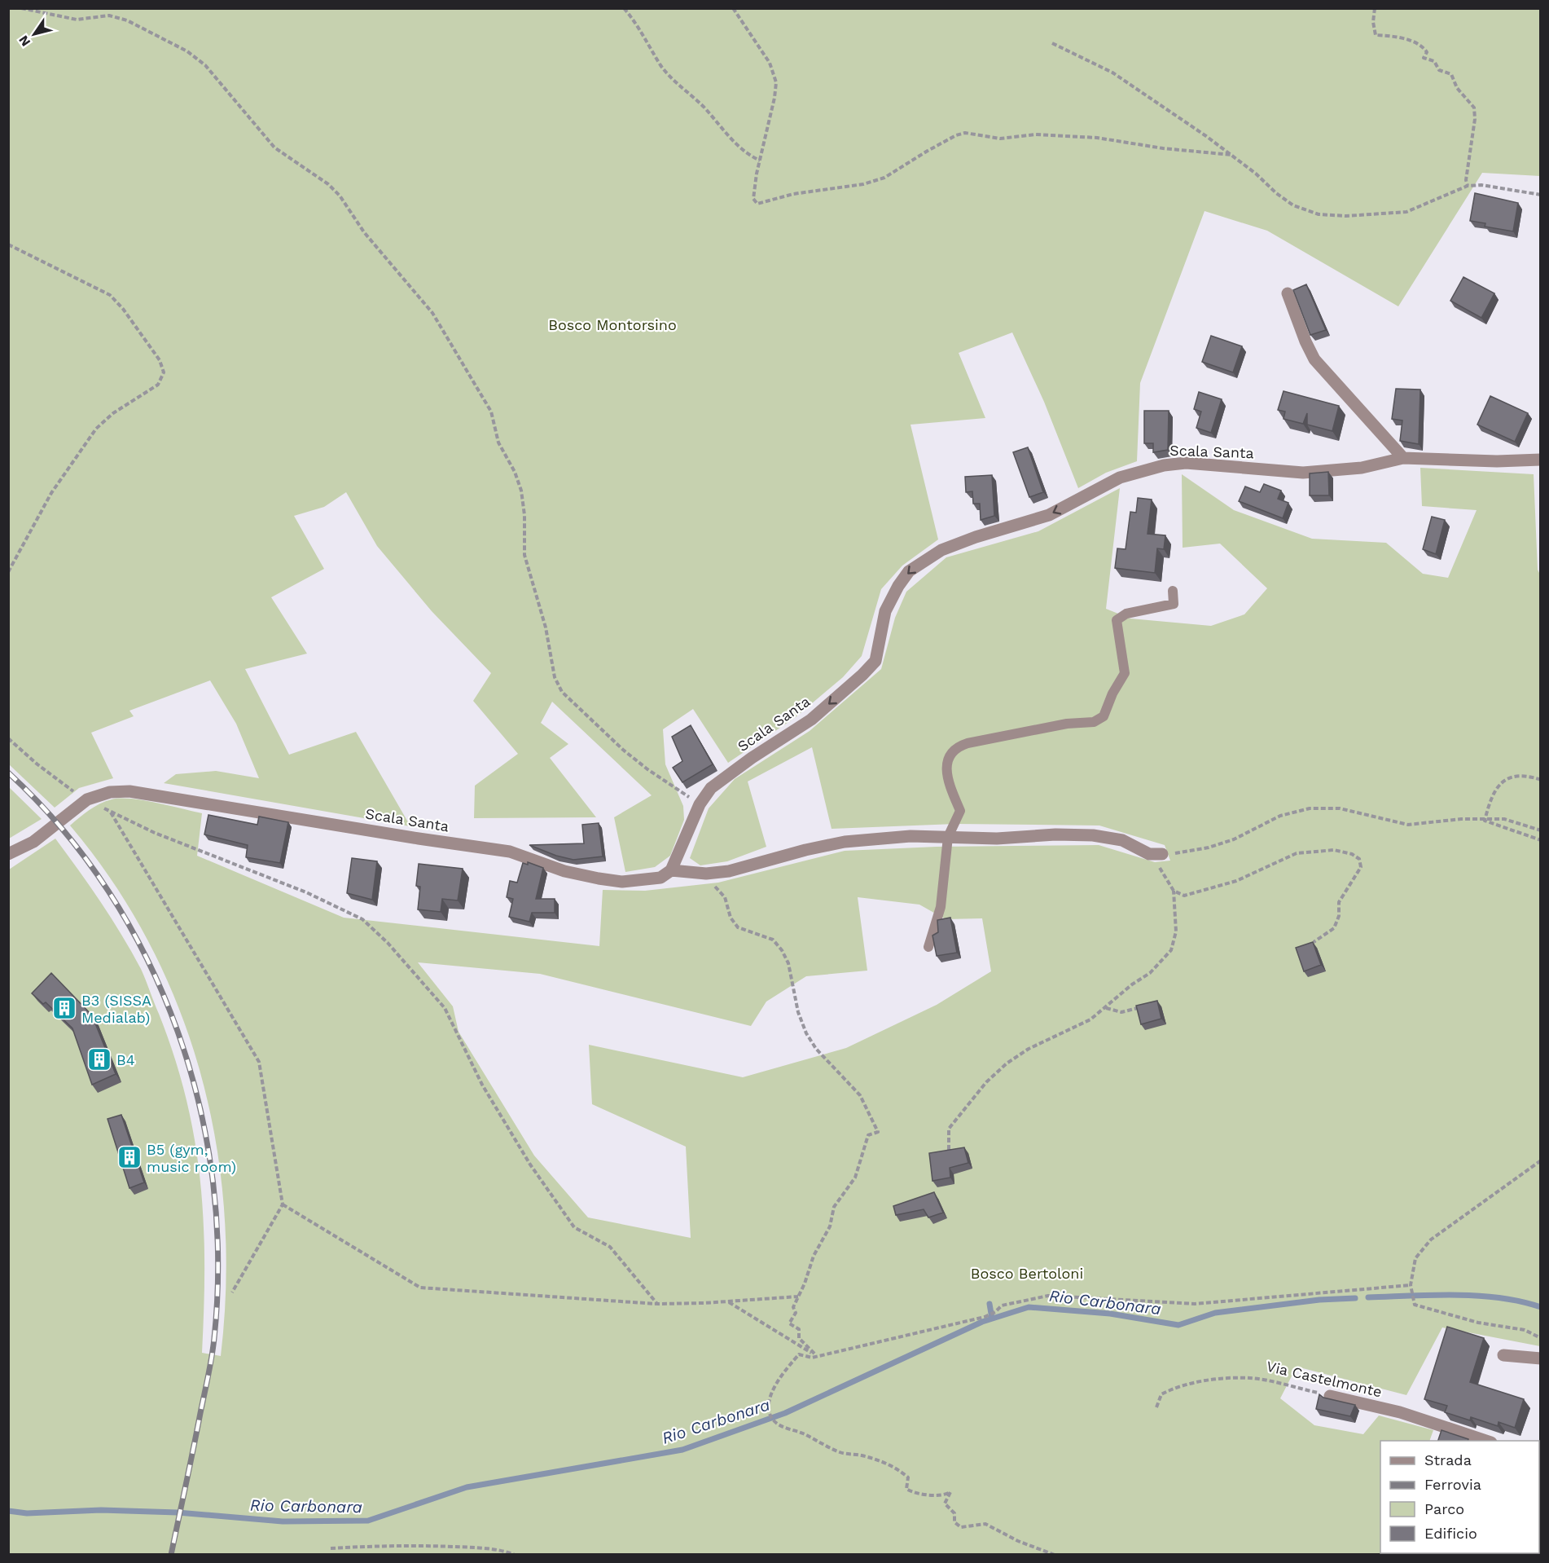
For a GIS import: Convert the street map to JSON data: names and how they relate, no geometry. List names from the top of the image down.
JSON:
{
  "streets": {
    "street": ["Scala Santa", "Via Castelmonte"]
  },
  "one_way": ["Scala Santa"],
  "water": ["Rio Carbonara"],
  "parks": ["Bosco Montorsino", "Bosco Bertoloni"],
  "places": {
    "building": ["B3 (SISSA Medialab)", "B4", "B5 (gym, music room)"]
  },
  "legend": [
    "Strada",
    "Ferrovia",
    "Parco",
    "Edificio"
  ],
  "north": "bottom left"
}
